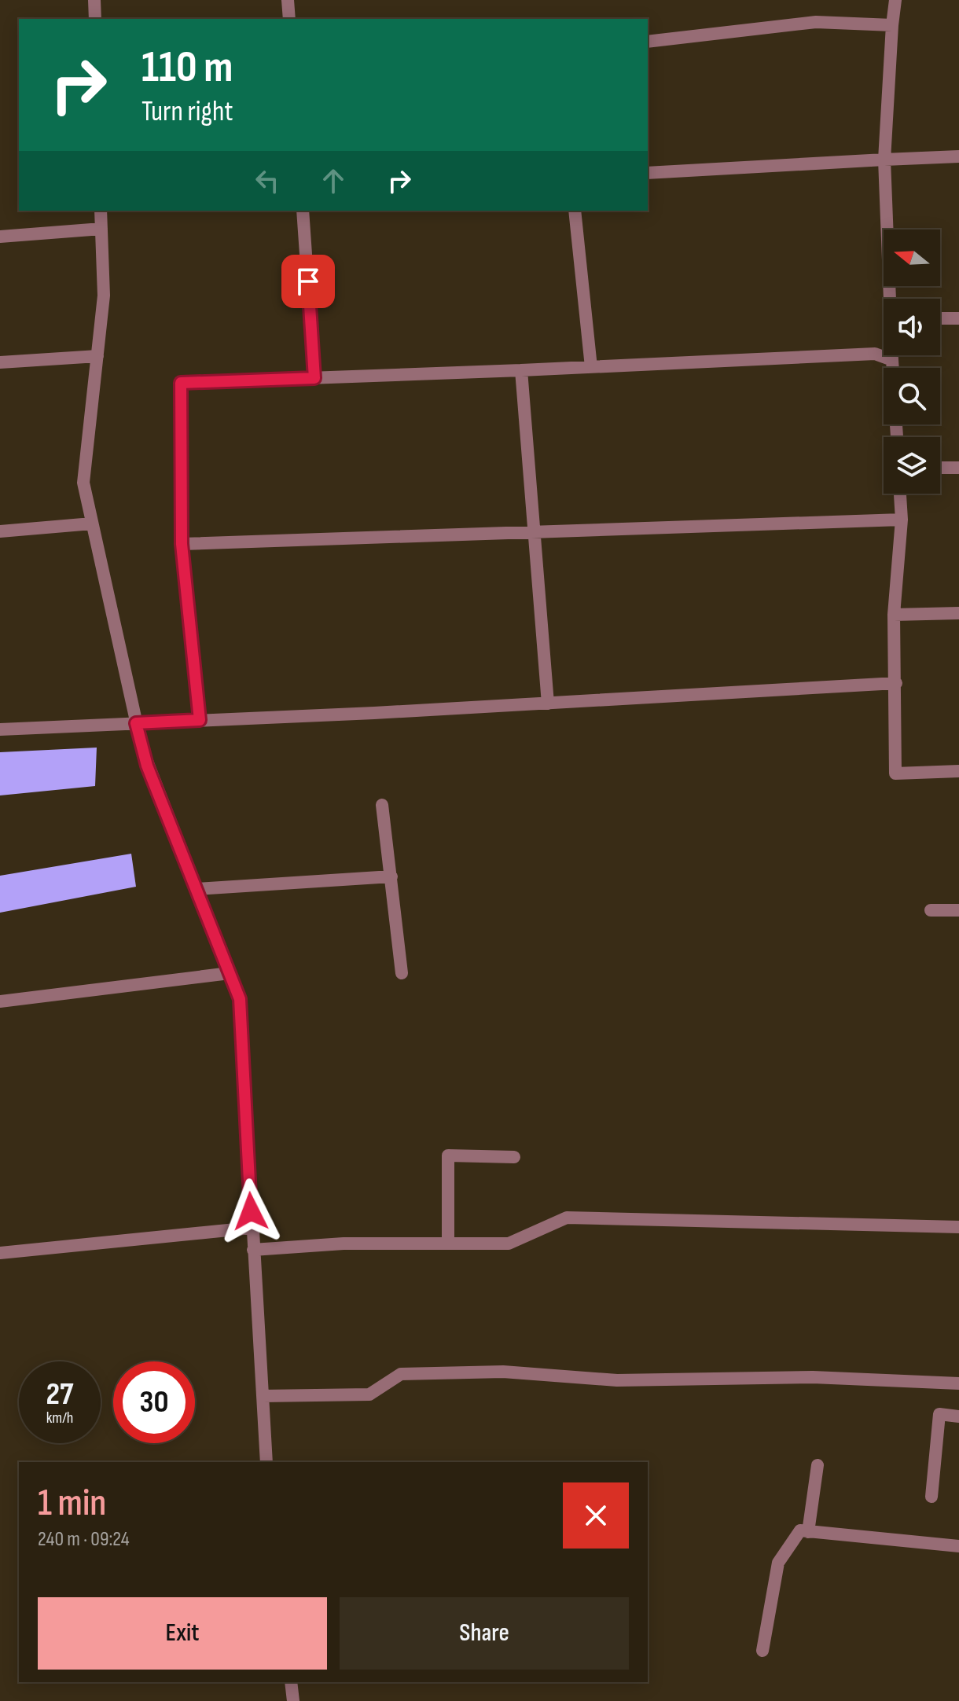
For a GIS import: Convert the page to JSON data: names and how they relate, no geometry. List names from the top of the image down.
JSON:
{
  "north": "left",
  "page": {
    "turn": ["110 m", "Turn right"],
    "speed": "27 km/h",
    "limit": "30",
    "heading": ["1 min", "240 m · 09:24"],
    "buttons": ["Exit", "Share"]
  }
}
